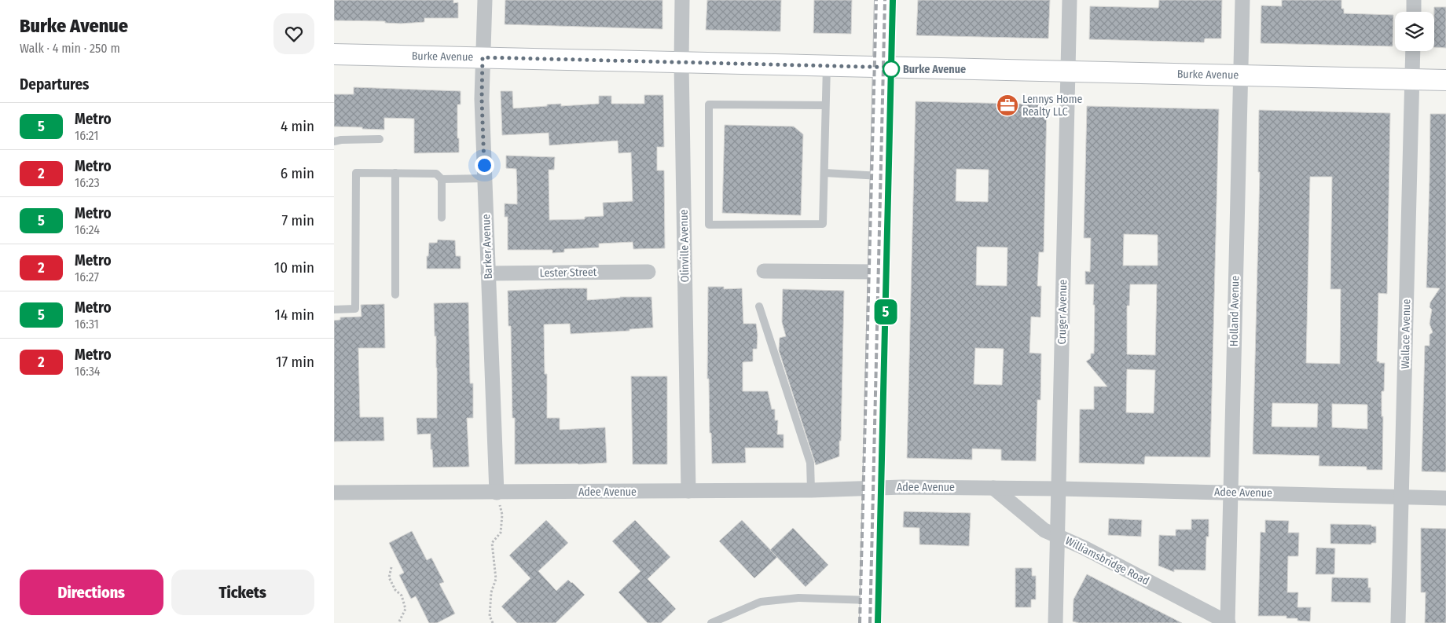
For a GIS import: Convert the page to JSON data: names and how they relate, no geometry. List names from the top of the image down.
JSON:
{
  "streets": {
    "main road": ["Burke Avenue"],
    "street": [
      "Olinville Avenue",
      "Barker Avenue",
      "Lester Street",
      "Holland Avenue",
      "Cruger Avenue",
      "Wallace Avenue",
      "Adee Avenue",
      "Williamsbridge Road"
    ]
  },
  "crossings": [
    ["Burke Avenue", "Olinville Avenue"],
    ["Burke Avenue", "Barker Avenue"],
    ["Burke Avenue", "Holland Avenue"],
    ["Burke Avenue", "Cruger Avenue"],
    ["Burke Avenue", "Wallace Avenue"],
    ["Olinville Avenue", "Adee Avenue"],
    ["Barker Avenue", "Lester Street"],
    ["Barker Avenue", "Adee Avenue"],
    ["Holland Avenue", "Adee Avenue"],
    ["Holland Avenue", "Williamsbridge Road"],
    ["Cruger Avenue", "Adee Avenue"],
    ["Cruger Avenue", "Williamsbridge Road"],
    ["Wallace Avenue", "Adee Avenue"],
    ["Adee Avenue", "Williamsbridge Road"]
  ],
  "places": {
    "other": ["Burke Avenue"],
    "office": ["Lennys Home Realty LLC"]
  },
  "lines": ["metro line 5"],
  "page": {
    "heading": [
      ["Burke Avenue", "Walk · 4 min · 250 m"],
      "Departures"
    ],
    "on_map": "5",
    "list": [
      {
        "mark": "5",
        "name": "Metro",
        "note": "16:21",
        "value": "4 min"
      },
      {
        "mark": "2",
        "name": "Metro",
        "note": "16:23",
        "value": "6 min"
      },
      {
        "mark": "5",
        "name": "Metro",
        "note": "16:24",
        "value": "7 min"
      },
      {
        "mark": "2",
        "name": "Metro",
        "note": "16:27",
        "value": "10 min"
      },
      {
        "mark": "5",
        "name": "Metro",
        "note": "16:31",
        "value": "14 min"
      },
      {
        "mark": "2",
        "name": "Metro",
        "note": "16:34",
        "value": "17 min"
      }
    ],
    "buttons": ["Directions", "Tickets"]
  }
}
